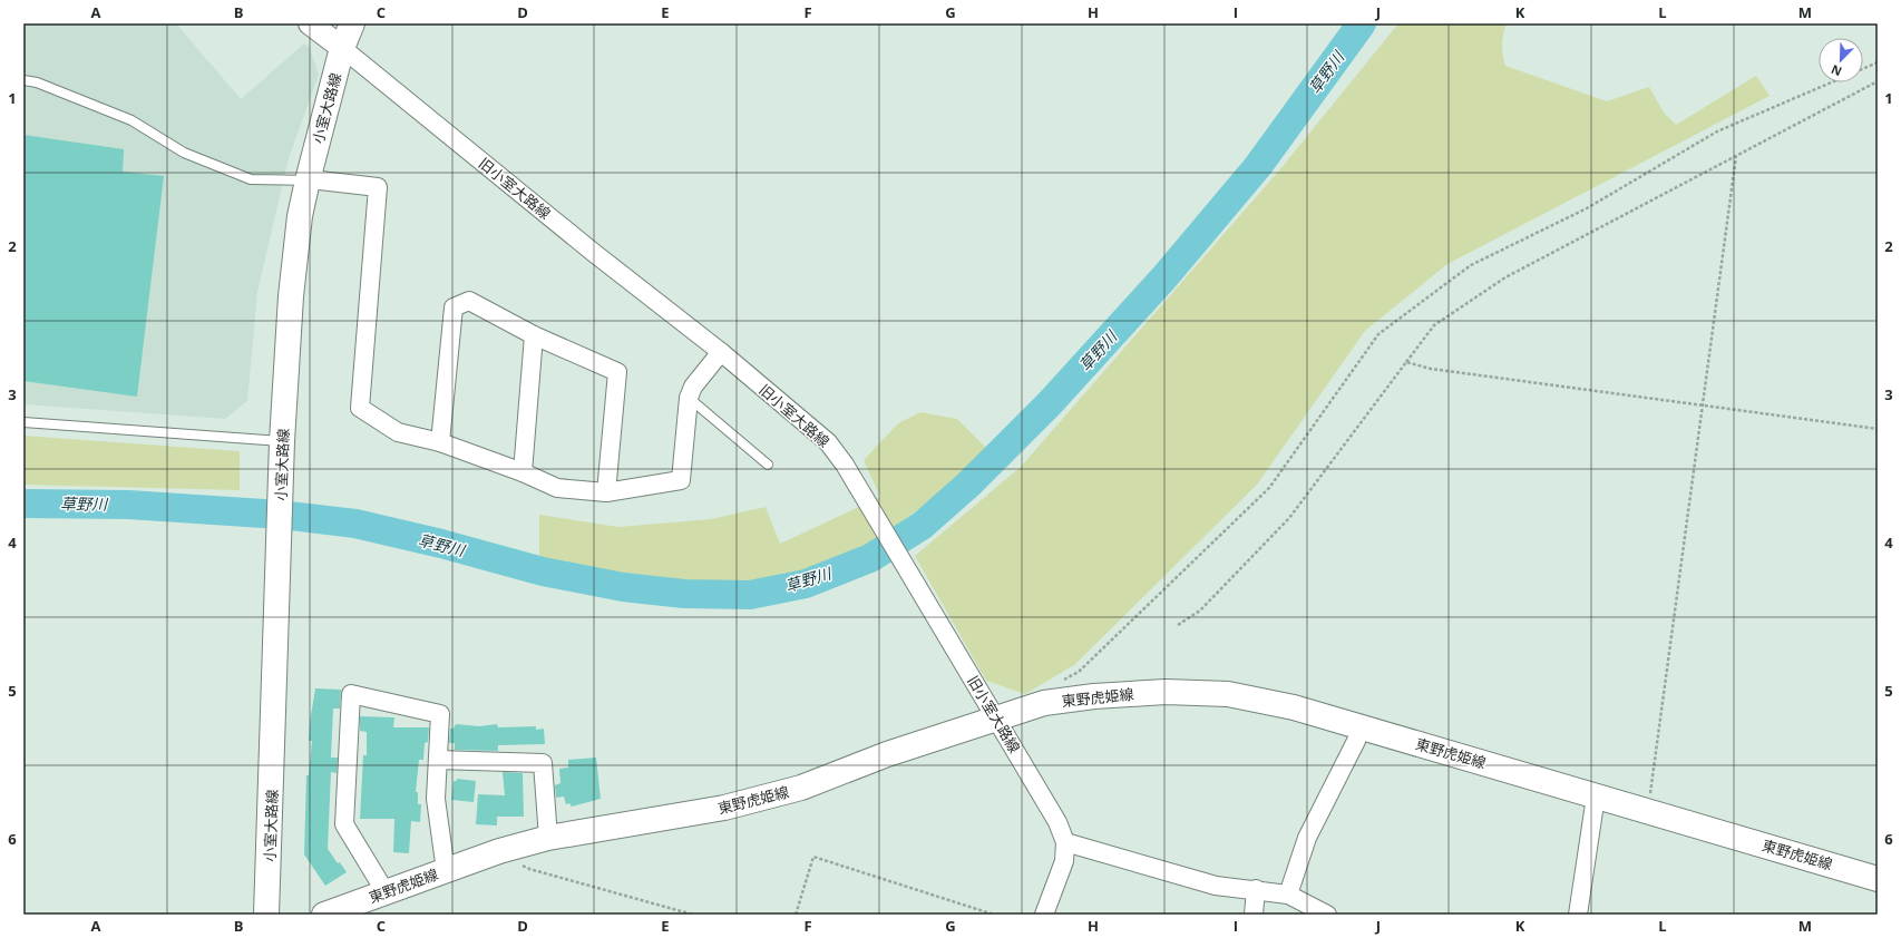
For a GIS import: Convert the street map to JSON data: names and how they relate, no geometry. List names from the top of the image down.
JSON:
{
  "streets": {
    "main road": ["小室大路線", "東野虎姫線"],
    "street": ["旧小室大路線"]
  },
  "crossings": [
    ["小室大路線", "旧小室大路線"],
    ["旧小室大路線", "東野虎姫線"]
  ],
  "water": ["草野川"],
  "north": "bottom left",
  "grid": {
    "columns": [
      "A",
      "B",
      "C",
      "D",
      "E",
      "F",
      "G",
      "H",
      "I",
      "J",
      "K",
      "L",
      "M"
    ],
    "rows": [
      "1",
      "2",
      "3",
      "4",
      "5",
      "6"
    ]
  }
}
